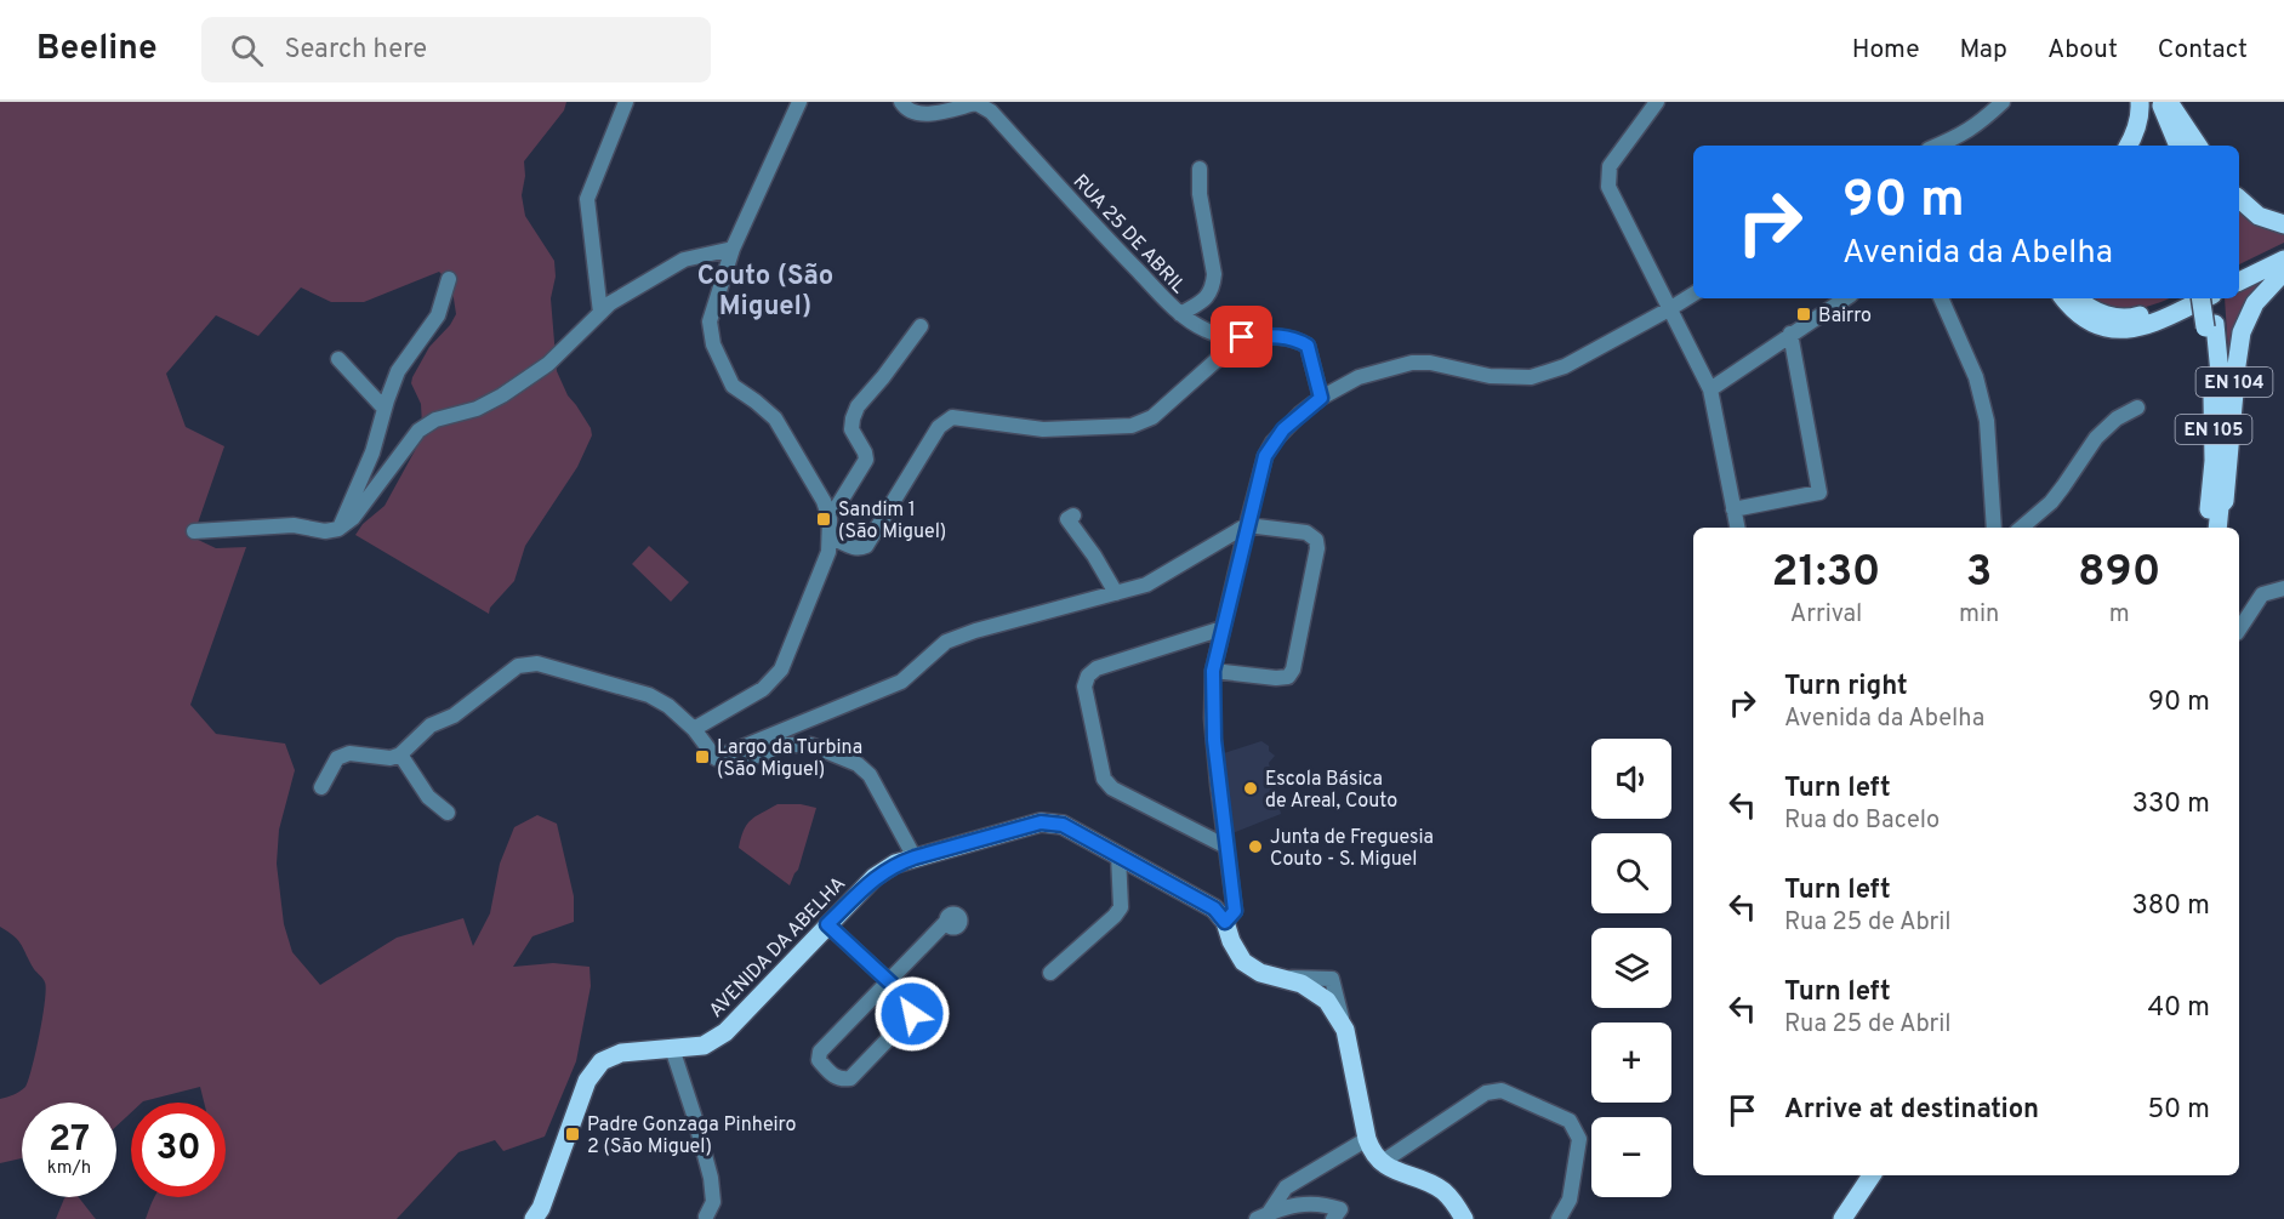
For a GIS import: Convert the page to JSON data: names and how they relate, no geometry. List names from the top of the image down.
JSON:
{
  "streets": {
    "main road": ["EN 104", "EN 105", "AVENIDA DA ABELHA"],
    "street": ["RUA 25 DE ABRIL"]
  },
  "crossings": [
    ["EN 104", "EN 105"]
  ],
  "districts": ["Couto (São Miguel)"],
  "places": {
    "transit": [
      "Bairro",
      "Sandim 1 (São Miguel)",
      "Largo da Turbina (São Miguel)",
      "Padre Gonzaga Pinheiro 2 (São Miguel)"
    ],
    "other": ["Escola Básica de Areal, Couto", "Junta de Freguesia Couto - S. Miguel"]
  },
  "page": {
    "header": "Beeline",
    "search": "Search here",
    "nav": [
      "Home",
      "Map",
      "About",
      "Contact"
    ],
    "turn": ["90 m", "Avenida da Abelha"],
    "eta": [
      "21:30",
      "Arrival",
      "3",
      "min",
      "890",
      "m"
    ],
    "list": [
      {
        "name": "Turn right",
        "note": "Avenida da Abelha",
        "value": "90 m"
      },
      {
        "name": "Turn left",
        "note": "Rua do Bacelo",
        "value": "330 m"
      },
      {
        "name": "Turn left",
        "note": "Rua 25 de Abril",
        "value": "380 m"
      },
      {
        "name": "Turn left",
        "note": "Rua 25 de Abril",
        "value": "40 m"
      },
      {
        "name": "Arrive at destination",
        "value": "50 m"
      }
    ],
    "map_buttons": ["+", "−"],
    "speed": "27 km/h",
    "limit": "30"
  }
}
